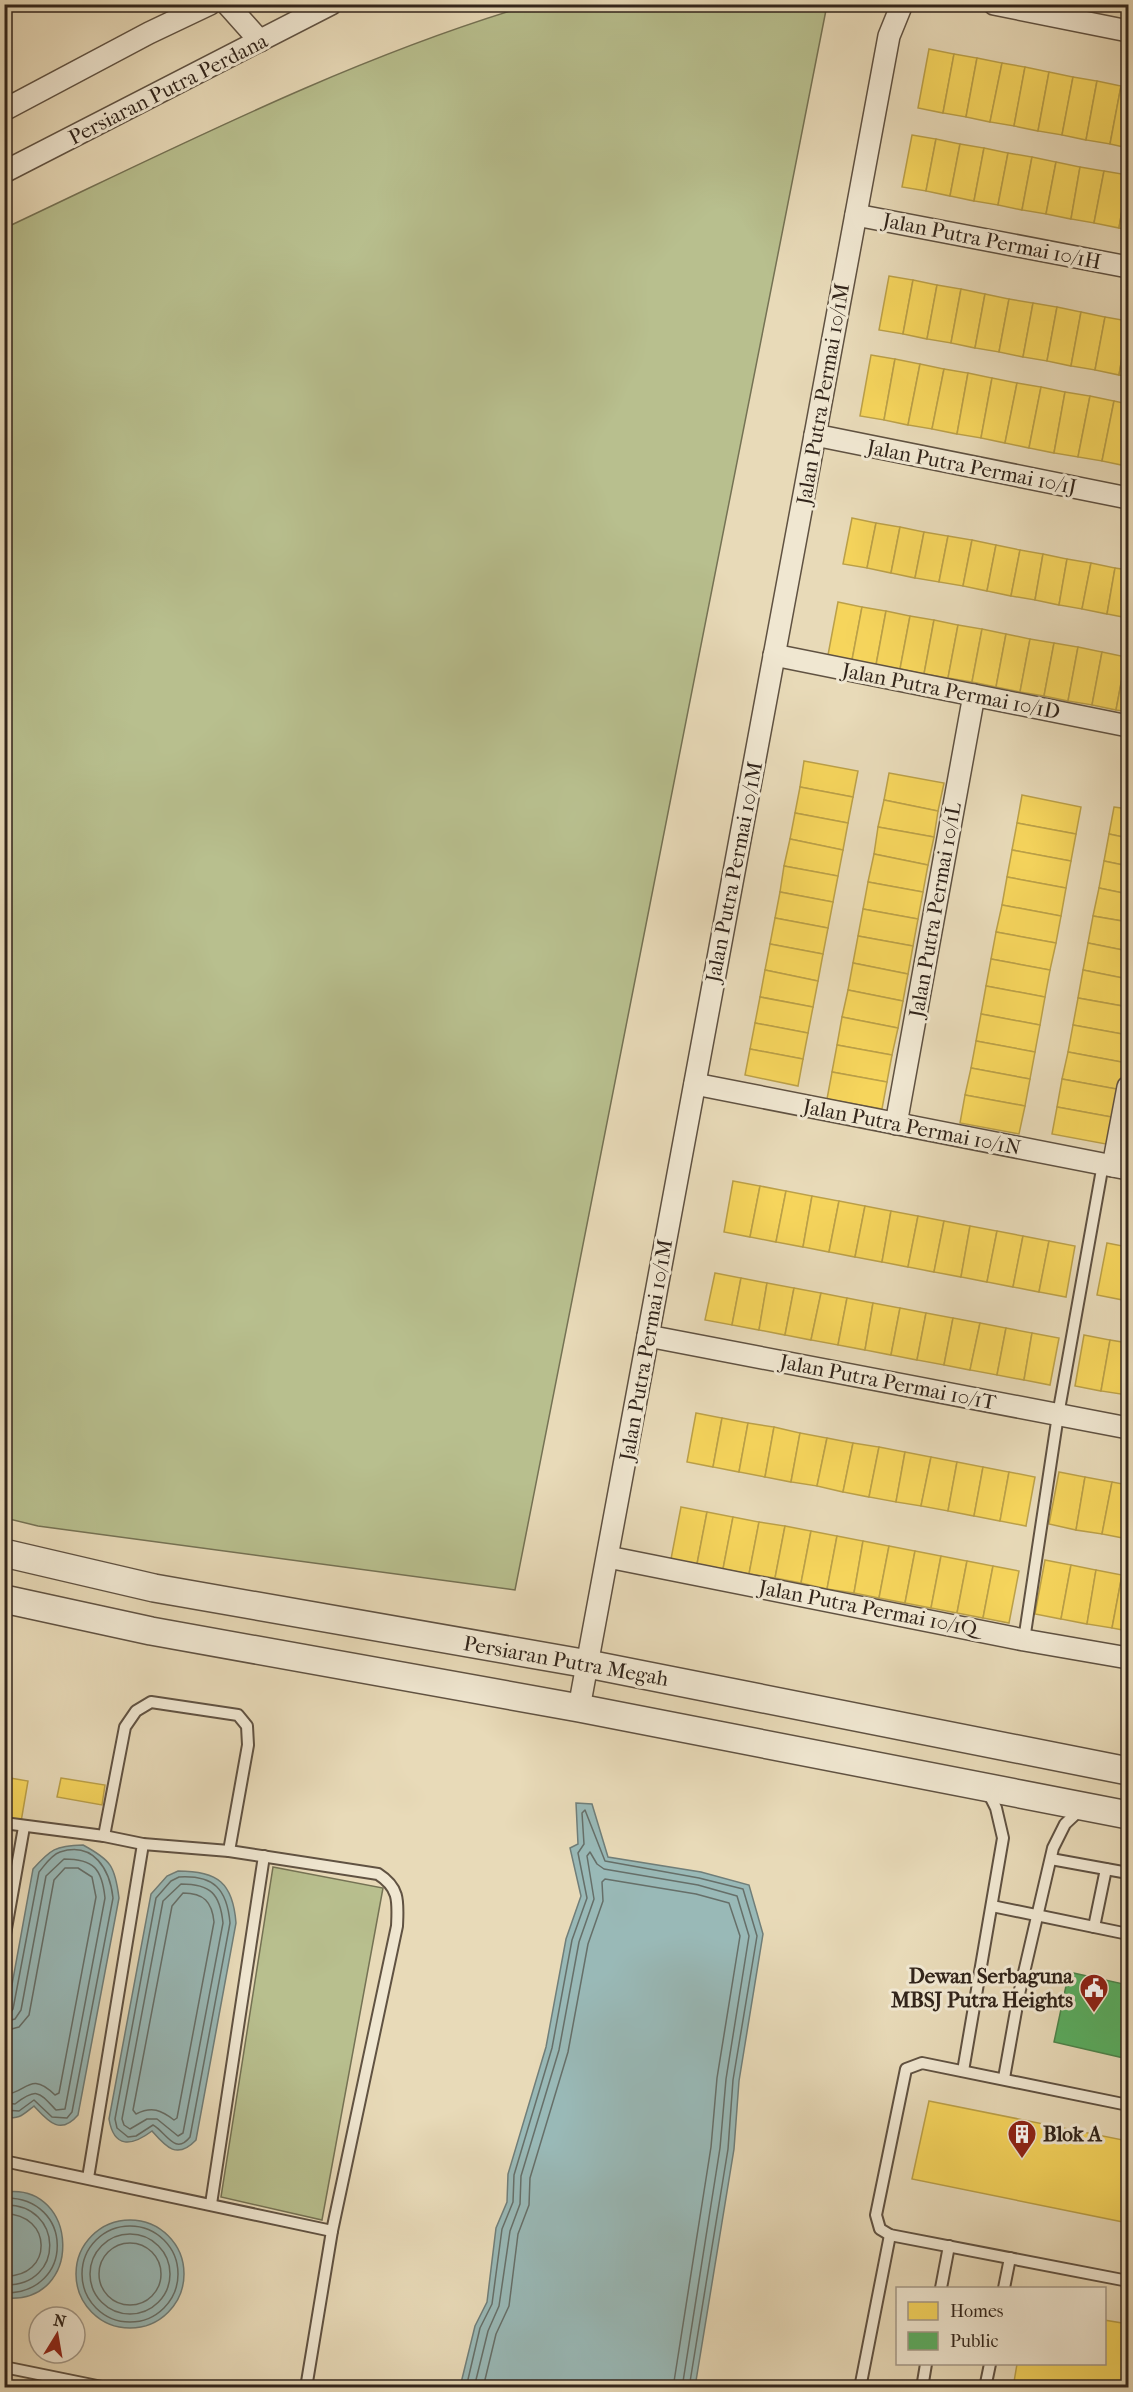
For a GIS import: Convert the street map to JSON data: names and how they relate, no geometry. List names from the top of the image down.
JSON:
{
  "streets": {
    "street": [
      "Persiaran Putra Perdana",
      "Jalan Putra Permai 10/1H",
      "Jalan Putra Permai 10/1M",
      "Jalan Putra Permai 10/1J",
      "Jalan Putra Permai 10/1D",
      "Jalan Putra Permai 10/1L",
      "Jalan Putra Permai 10/1N",
      "Jalan Putra Permai 10/1T",
      "Jalan Putra Permai 10/1Q",
      "Persiaran Putra Megah"
    ]
  },
  "crossings": [
    ["Jalan Putra Permai 10/1H", "Jalan Putra Permai 10/1M"],
    ["Jalan Putra Permai 10/1M", "Jalan Putra Permai 10/1J"],
    ["Jalan Putra Permai 10/1M", "Jalan Putra Permai 10/1D"],
    ["Jalan Putra Permai 10/1M", "Jalan Putra Permai 10/1N"],
    ["Jalan Putra Permai 10/1M", "Jalan Putra Permai 10/1T"],
    ["Jalan Putra Permai 10/1M", "Jalan Putra Permai 10/1Q"],
    ["Jalan Putra Permai 10/1M", "Persiaran Putra Megah"],
    ["Jalan Putra Permai 10/1D", "Jalan Putra Permai 10/1L"],
    ["Jalan Putra Permai 10/1L", "Jalan Putra Permai 10/1N"]
  ],
  "places": {
    "public building": ["Dewan Serbaguna MBSJ Putra Heights"],
    "building": ["Blok A"]
  },
  "legend": ["Homes", "Public"],
  "north": "top"
}
